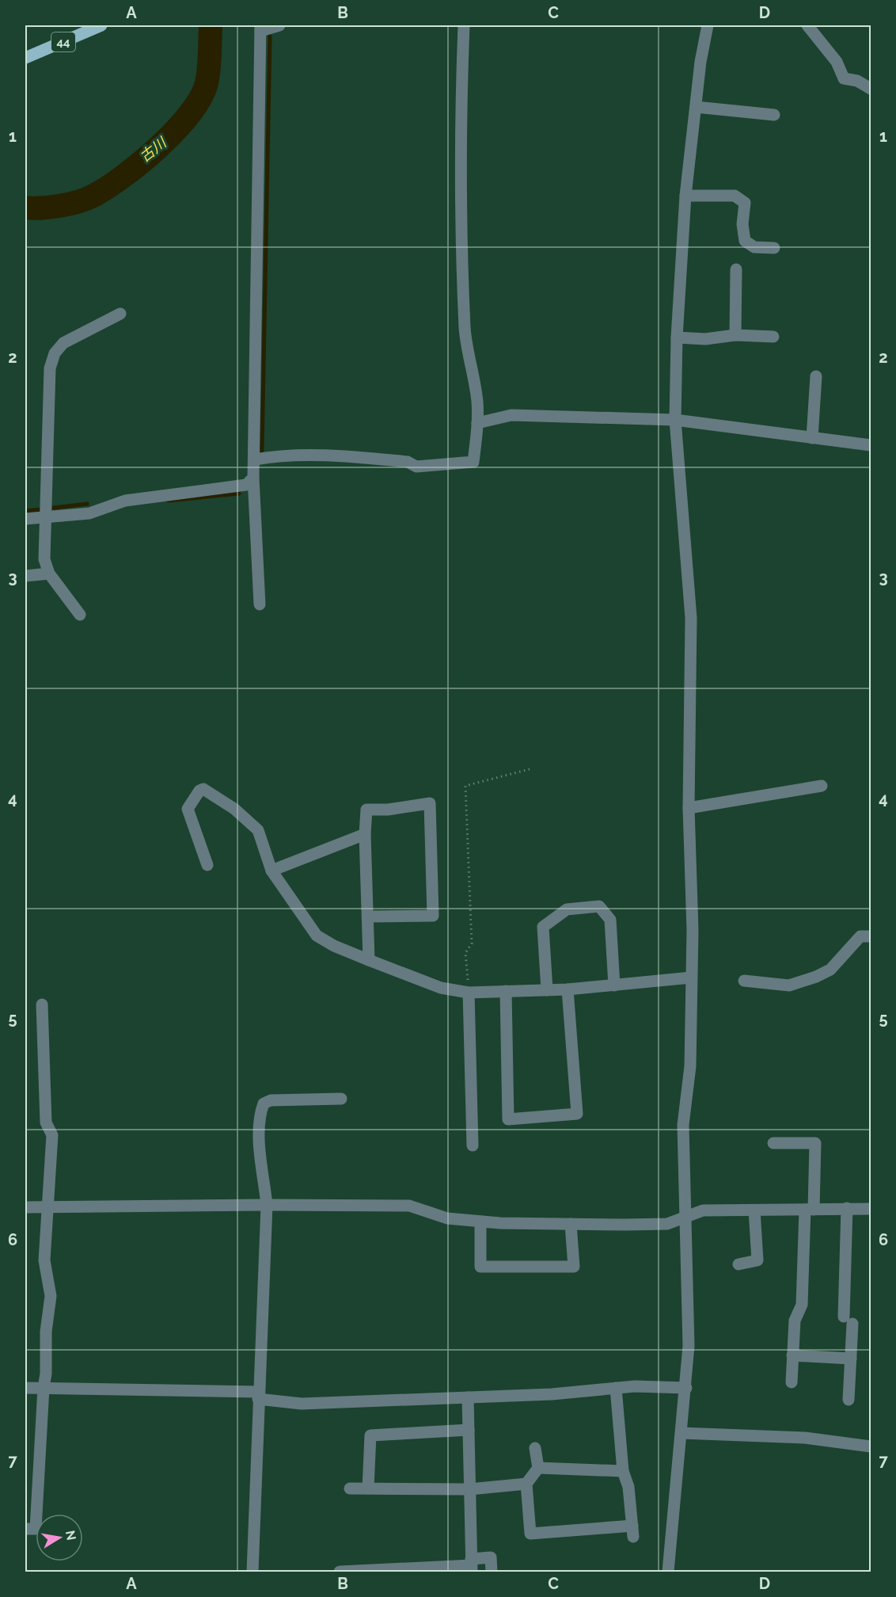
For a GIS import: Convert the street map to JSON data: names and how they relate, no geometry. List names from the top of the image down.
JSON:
{
  "streets": {
    "main road": ["44"]
  },
  "water": ["古川"],
  "north": "right",
  "grid": {
    "columns": [
      "A",
      "B",
      "C",
      "D"
    ],
    "rows": [
      "1",
      "2",
      "3",
      "4",
      "5",
      "6",
      "7"
    ]
  }
}
